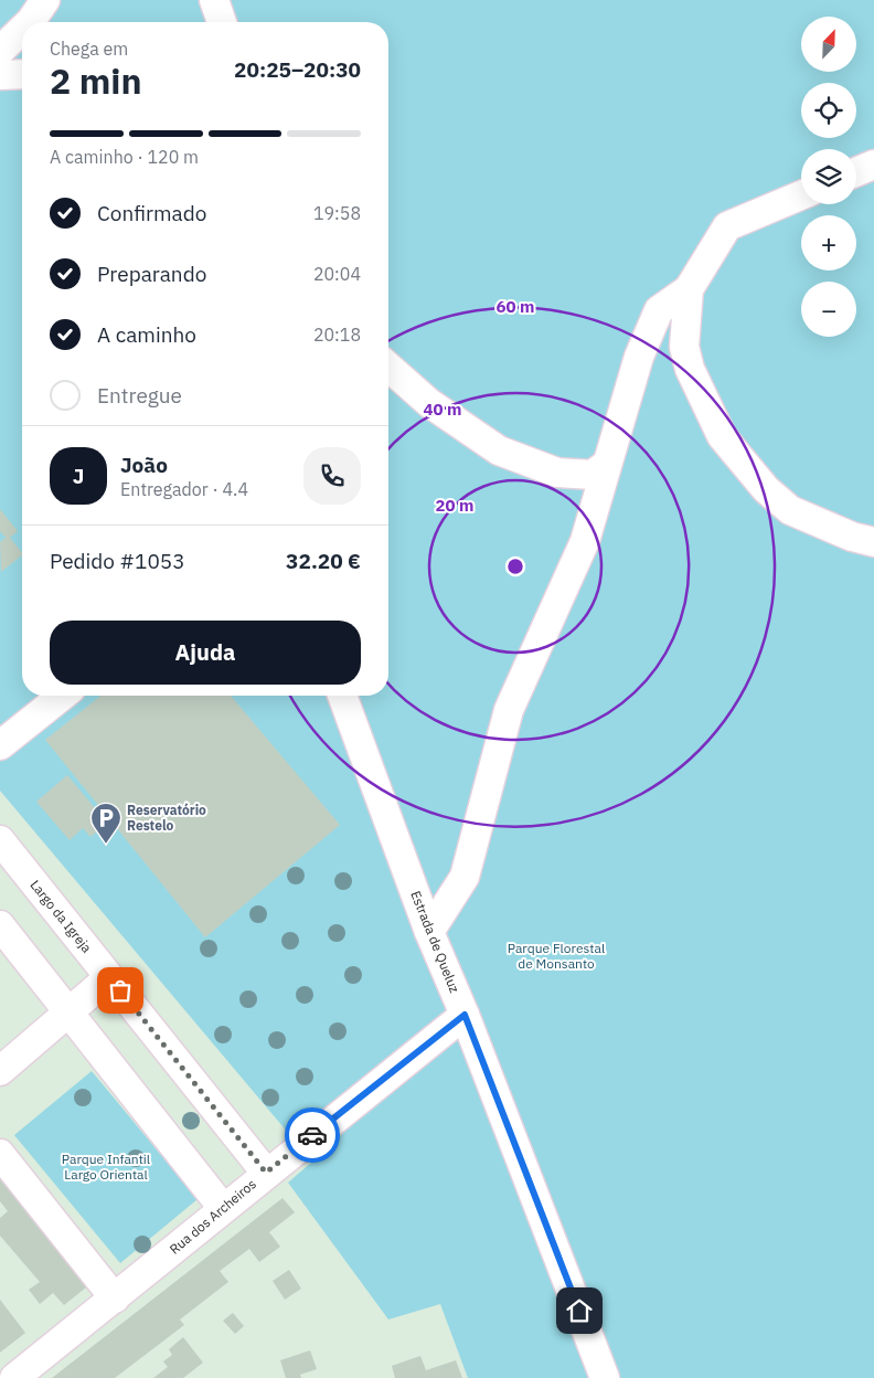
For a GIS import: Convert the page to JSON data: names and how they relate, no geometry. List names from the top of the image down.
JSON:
{
  "streets": {
    "street": ["Largo da Igreja", "Estrada de Queluz", "Rua dos Archeiros"]
  },
  "crossings": [
    ["Largo da Igreja", "Rua dos Archeiros"],
    ["Estrada de Queluz", "Rua dos Archeiros"]
  ],
  "parks": ["Parque Florestal de Monsanto", "Parque Infantil Largo Oriental"],
  "places": {
    "parking": ["Reservatório Restelo"]
  },
  "north": "top right",
  "page": {
    "map_buttons": ["+", "−"],
    "heading": ["2 min", "Chega em", "20:25–20:30"],
    "panel": [
      "João",
      "Entregador · 4.4",
      "Pedido #1053",
      "32.20 €"
    ],
    "bar": "A caminho · 120 m",
    "list": [
      ["Confirmado", "19:58"],
      ["Preparando", "20:04"],
      ["A caminho", "20:18"],
      "Entregue"
    ],
    "round": "J",
    "buttons": "Ajuda"
  },
  "rings": ["60 m", "40 m", "20 m"]
}
